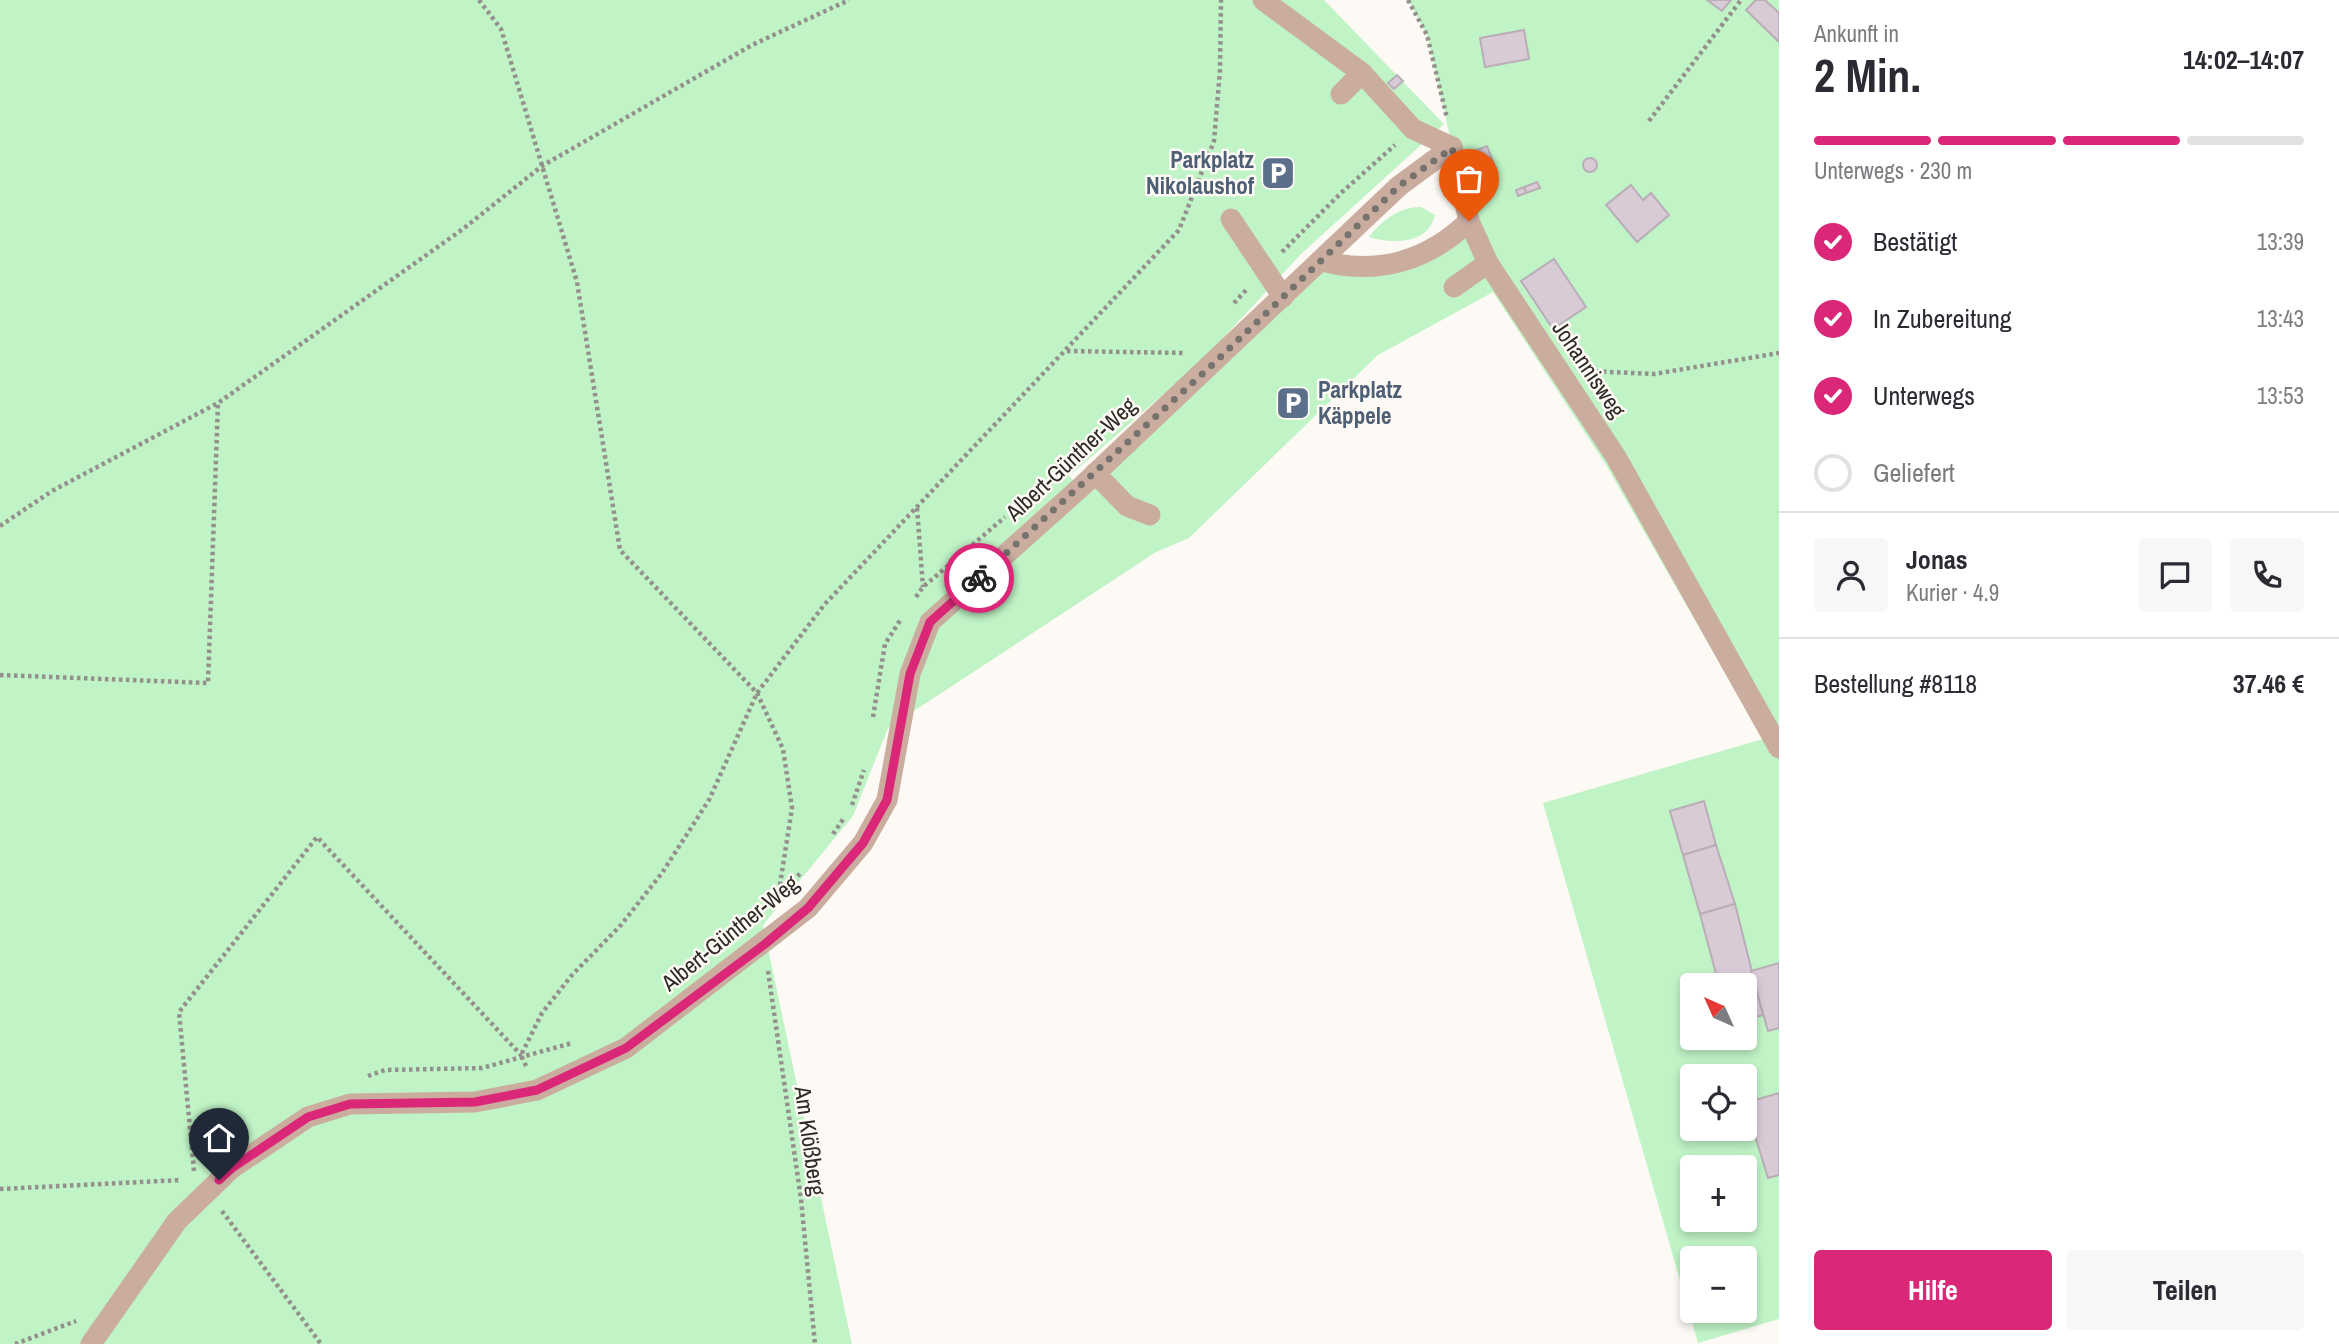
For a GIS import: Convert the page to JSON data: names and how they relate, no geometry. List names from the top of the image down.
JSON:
{
  "streets": {
    "street": ["Johannisweg", "Albert-Günther-Weg"],
    "path": ["Am Klößberg"]
  },
  "crossings": [
    ["Johannisweg", "Albert-Günther-Weg"],
    ["Albert-Günther-Weg", "Am Klößberg"]
  ],
  "places": {
    "parking": ["Parkplatz Nikolaushof", "Parkplatz Käppele"]
  },
  "north": "top left",
  "page": {
    "heading": ["2 Min.", "Ankunft in", "14:02–14:07"],
    "panel": [
      "Jonas",
      "Kurier · 4.9",
      "Bestellung #8118",
      "37.46 €"
    ],
    "bar": "Unterwegs · 230 m",
    "list": [
      ["Bestätigt", "13:39"],
      ["In Zubereitung", "13:43"],
      ["Unterwegs", "13:53"],
      "Geliefert"
    ],
    "map_buttons": ["+", "−"],
    "buttons": ["Hilfe", "Teilen"]
  }
}
